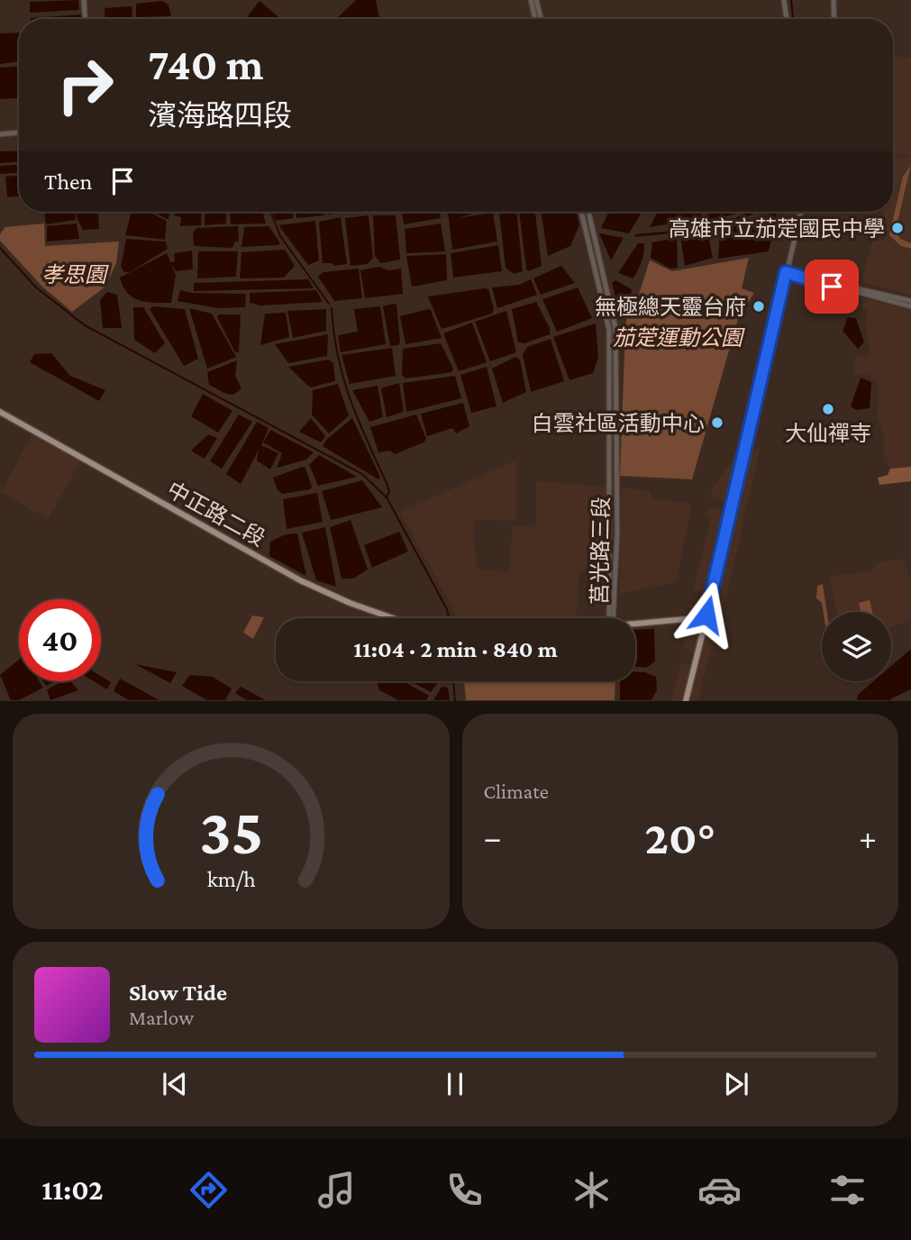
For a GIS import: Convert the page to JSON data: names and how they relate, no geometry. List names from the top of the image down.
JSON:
{
  "streets": {
    "main road": ["中正路二段"],
    "street": ["莒光路三段"]
  },
  "parks": ["孝思園", "茄萣運動公園"],
  "places": [
    "高雄市立茄萣國民中學",
    "無極總天靈台府",
    "大仙禪寺",
    "白雲社區活動中心"
  ],
  "page": {
    "turn": ["740 m", "濱海路四段"],
    "then": "Then",
    "limit": "40",
    "trip": "11:04 · 2 min · 840 m",
    "tile": "Climate",
    "heat": ["−", "20°", "+"],
    "song": ["Slow Tide", "Marlow"],
    "tabs": "11:02",
    "gauge": ["35", "km/h"]
  }
}
